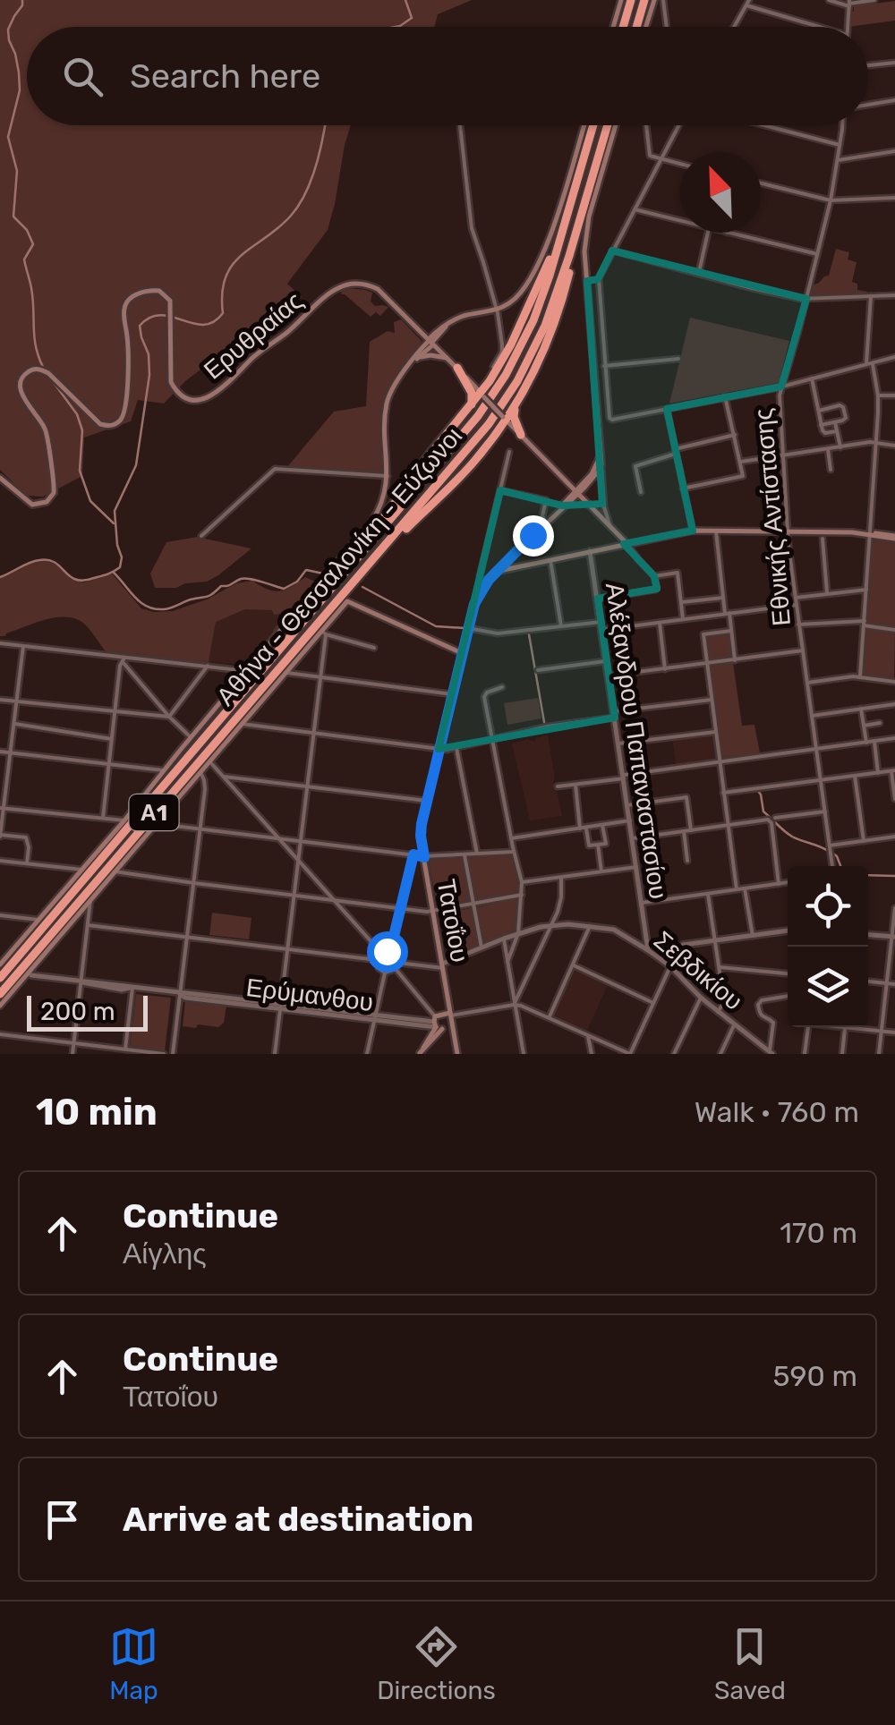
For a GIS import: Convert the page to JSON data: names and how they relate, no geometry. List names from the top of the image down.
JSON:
{
  "streets": {
    "highway": ["Αθήνα - Θεσσαλονίκη - Εύζωνοι", "Α1"],
    "main road": ["Ερυθραίας", "Τατοΐου", "Ερύμανθου"],
    "street": ["Εθνικής Αντίστασης", "Αλέξανδρου Παπαναστασίου", "Σεβδικίου"]
  },
  "crossings": [
    ["Ερυθραίας", "Τατοΐου"],
    ["Αλέξανδρου Παπαναστασίου", "Σεβδικίου"],
    ["Τατοΐου", "Σεβδικίου"],
    ["Τατοΐου", "Ερύμανθου"]
  ],
  "scale_bar": "200 m",
  "north": "top left",
  "page": {
    "search": "Search here",
    "scale": "200 m",
    "heading": ["10 min", "Walk · 760 m"],
    "list": [
      ["Continue", "Αίγλης", "170 m"],
      ["Continue", "Τατοΐου", "590 m"],
      "Arrive at destination"
    ],
    "nav": ["Map", "Directions", "Saved"]
  }
}
